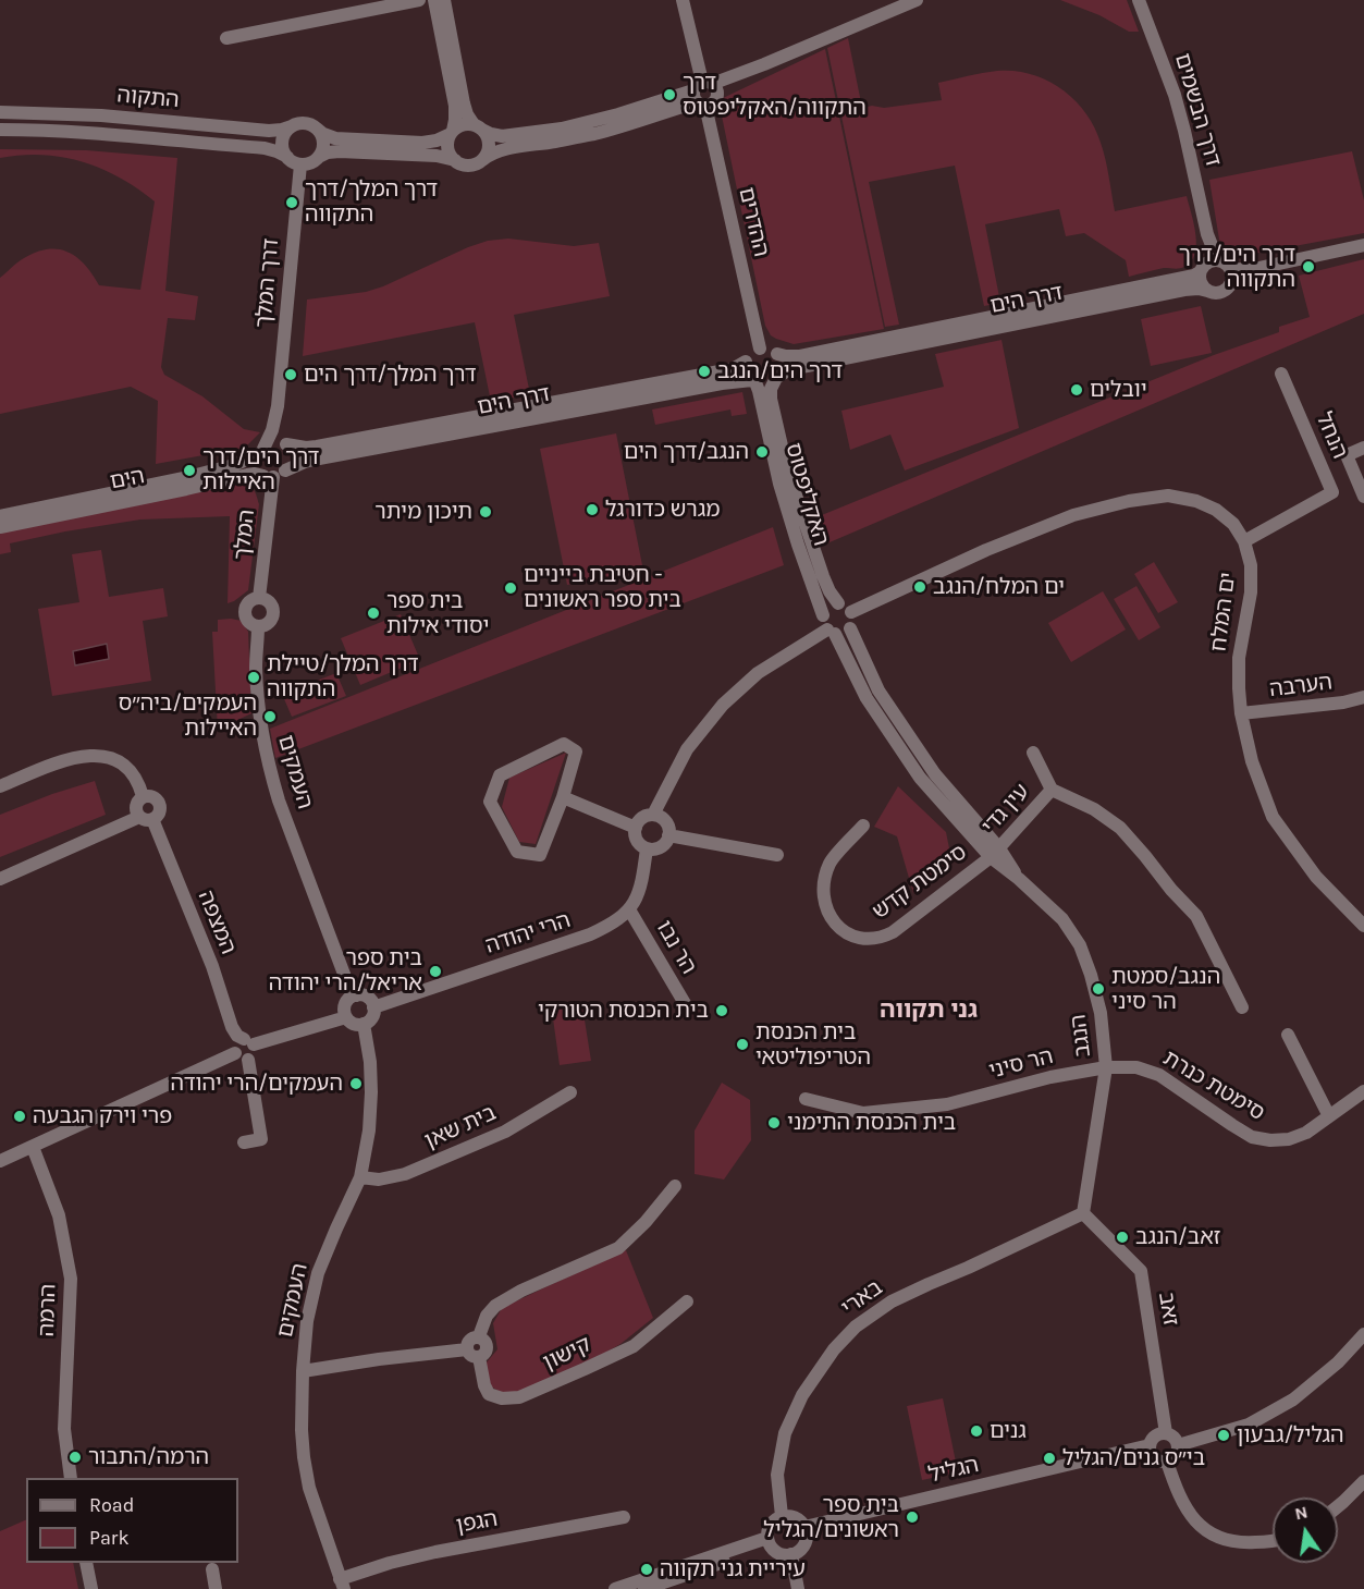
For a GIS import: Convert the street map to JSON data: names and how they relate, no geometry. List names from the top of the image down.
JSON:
{
  "streets": {
    "street": [
      "התקוה",
      "דרך הבשמים",
      "ההדרים",
      "דרך המלך",
      "דרך הים",
      "הנחל",
      "הים",
      "האקליפטוס",
      "המלך",
      "ים המלח",
      "הערבה",
      "העמקים",
      "עין גדי",
      "סימטת קדש",
      "המצפה",
      "הרי יהודה",
      "הר נבו",
      "הנגב",
      "הר סיני",
      "סימטת כנרת",
      "בית שאן",
      "בארי",
      "זאב",
      "הרמה",
      "קישון",
      "הגליל",
      "הגפן"
    ]
  },
  "crossings": [
    ["התקוה", "דרך המלך"],
    ["דרך הבשמים", "דרך הים"],
    ["ההדרים", "דרך הים"],
    ["ההדרים", "האקליפטוס"],
    ["דרך הים", "הים"],
    ["דרך הים", "האקליפטוס"],
    ["דרך הים", "המלך"],
    ["הנחל", "ים המלח"],
    ["הים", "המלך"],
    ["האקליפטוס", "ים המלח"],
    ["האקליפטוס", "הנגב"],
    ["המלך", "העמקים"],
    ["ים המלח", "הערבה"],
    ["ים המלח", "הנגב"],
    ["העמקים", "הרי יהודה"],
    ["העמקים", "בית שאן"],
    ["העמקים", "הגפן"],
    ["עין גדי", "סימטת קדש"],
    ["עין גדי", "הנגב"],
    ["סימטת קדש", "הנגב"],
    ["הרי יהודה", "הר נבו"],
    ["הנגב", "הר סיני"],
    ["הנגב", "סימטת כנרת"],
    ["הנגב", "בארי"],
    ["הנגב", "זאב"],
    ["הר סיני", "סימטת כנרת"],
    ["בארי", "זאב"],
    ["בארי", "הגליל"],
    ["זאב", "הגליל"]
  ],
  "districts": ["גני תקווה"],
  "places": [
    "דרך התקווה/האקליפטוס",
    "דרך המלך/דרך התקווה",
    "דרך הים/דרך התקווה",
    "דרך הים/הנגב",
    "דרך המלך/דרך הים",
    "יובלים",
    "הנגב/דרך הים",
    "דרך הים/דרך האיילות",
    "מגרש כדורגל",
    "תיכון מיתר",
    "ים המלח/הנגב",
    "חטיבת בייניים - בית ספר ראשונים",
    "בית ספר יסודי אילות",
    "דרך המלך/טיילת התקווה",
    "העמקים/ביה״ס האיילות",
    "בית ספר אריאל/הרי יהודה",
    "הנגב/סמטת הר סיני",
    "בית הכנסת הטורקי",
    "בית הכנסת הטריפוליטאי",
    "העמקים/הרי יהודה",
    "פרי וירק הגבעה",
    "בית הכנסת התימני",
    "זאב/הנגב",
    "גנים",
    "הגליל/גבעון",
    "הרמה/התבור",
    "בי״ס גנים/הגליל",
    "בית ספר ראשונים/הגליל",
    "עיריית גני תקווה"
  ],
  "legend": ["Road", "Park"],
  "north": "top"
}
